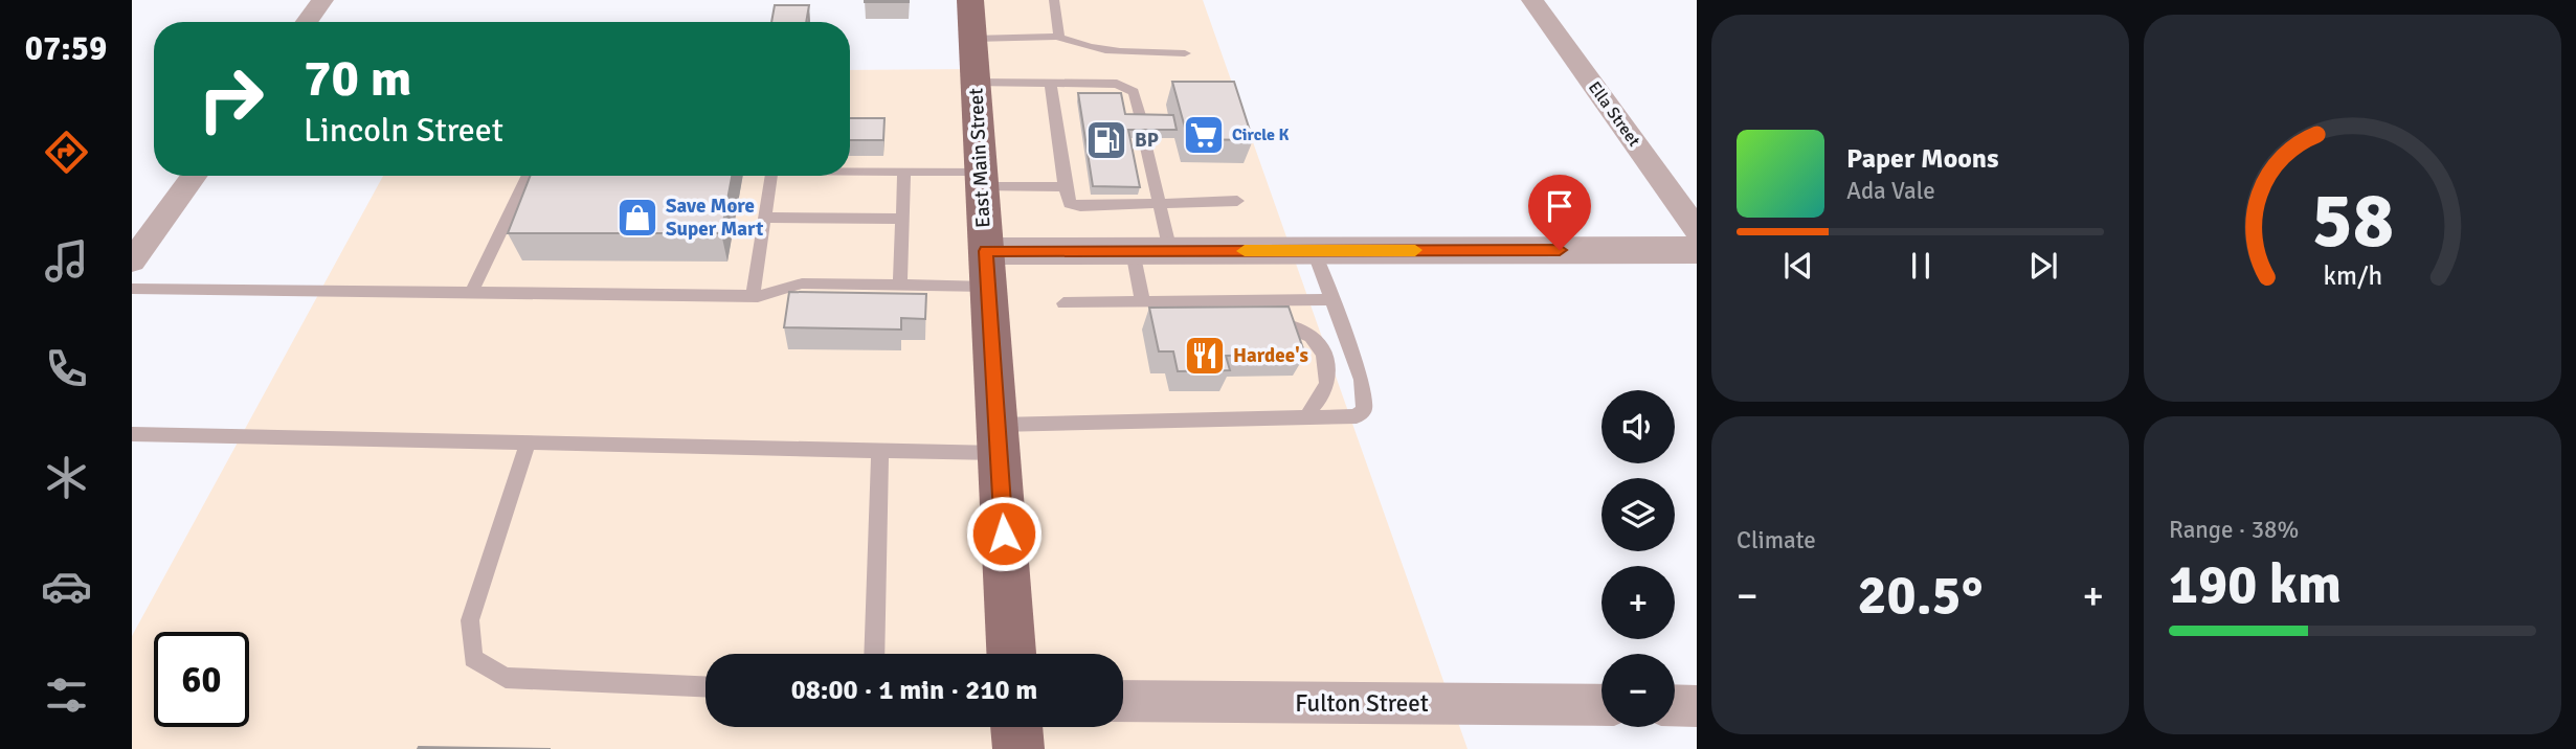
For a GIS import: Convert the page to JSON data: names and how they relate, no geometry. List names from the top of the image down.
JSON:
{
  "streets": {
    "main road": ["East Main Street"],
    "street": ["Ella Street", "Fulton Street"]
  },
  "places": {
    "supermarket": ["Circle K"],
    "fuel station": ["BP"],
    "shop": ["Save More Super Mart"],
    "restaurant": ["Hardee's"]
  },
  "page": {
    "tabs": "07:59",
    "turn": ["70 m", "Lincoln Street"],
    "song": ["Paper Moons", "Ada Vale"],
    "map_buttons": ["+", "−"],
    "tile": [
      "Climate",
      ["Range · 38%", "190 km"]
    ],
    "heat": ["−", "20.5°", "+"],
    "limit": "60",
    "trip": "08:00 · 1 min · 210 m",
    "gauge": ["58", "km/h"]
  }
}
